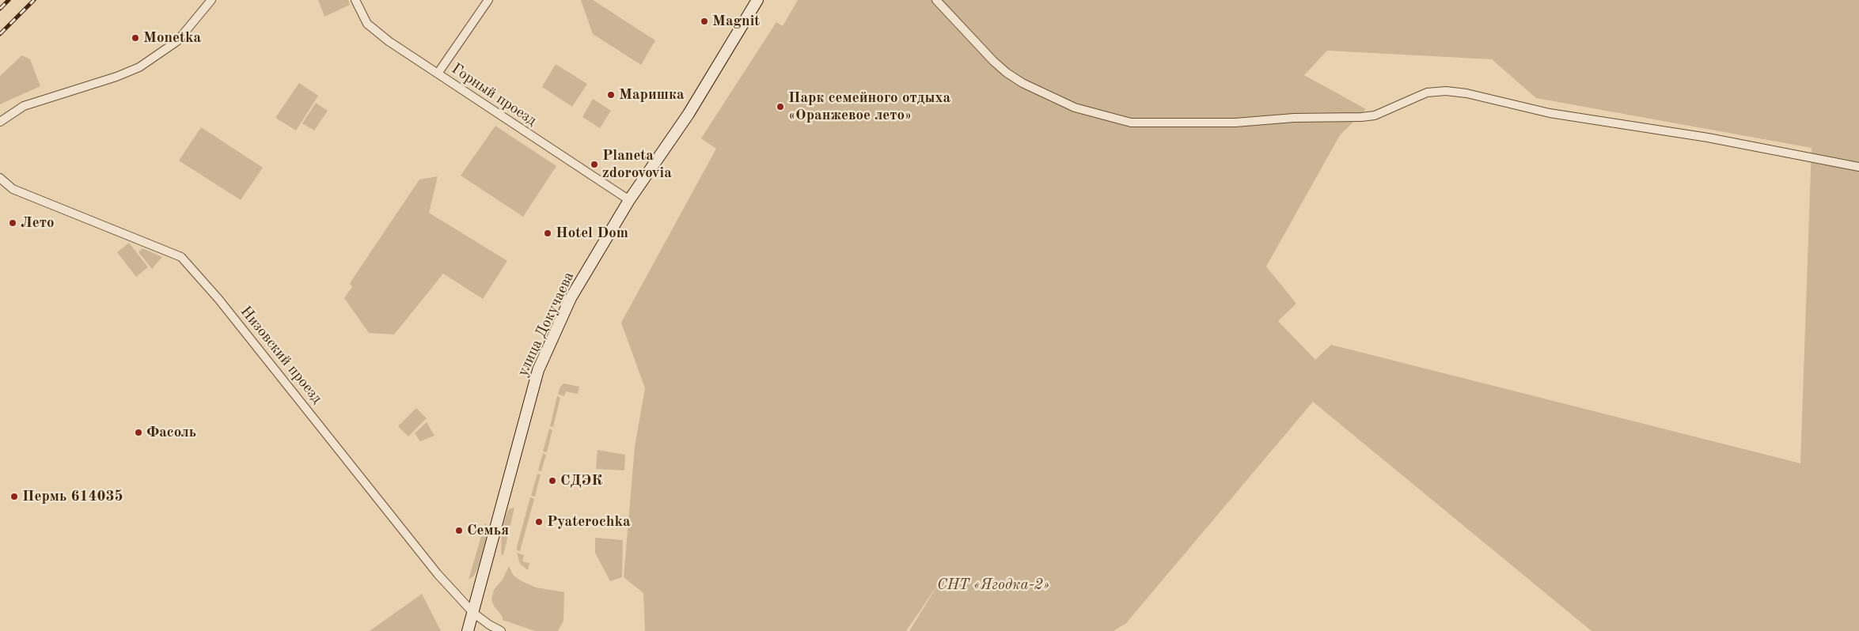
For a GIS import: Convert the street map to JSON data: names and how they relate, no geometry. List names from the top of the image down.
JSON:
{
  "streets": {
    "main road": ["улица Докучаева"],
    "street": ["Горный проезд", "Низовский проезд"]
  },
  "crossings": [
    ["Горный проезд", "улица Докучаева"],
    ["улица Докучаева", "Низовский проезд"]
  ],
  "parks": ["СНТ «Ягодка-2»"],
  "places": [
    "Magnit",
    "Monetka",
    "Маришка",
    "Парк семейного отдыха «Оранжевое лето»",
    "Planeta zdorovovia",
    "Лето",
    "Hotel Dom",
    "Фасоль",
    "СДЭК",
    "Пермь 614035",
    "Pyaterochka",
    "Семья"
  ]
}
